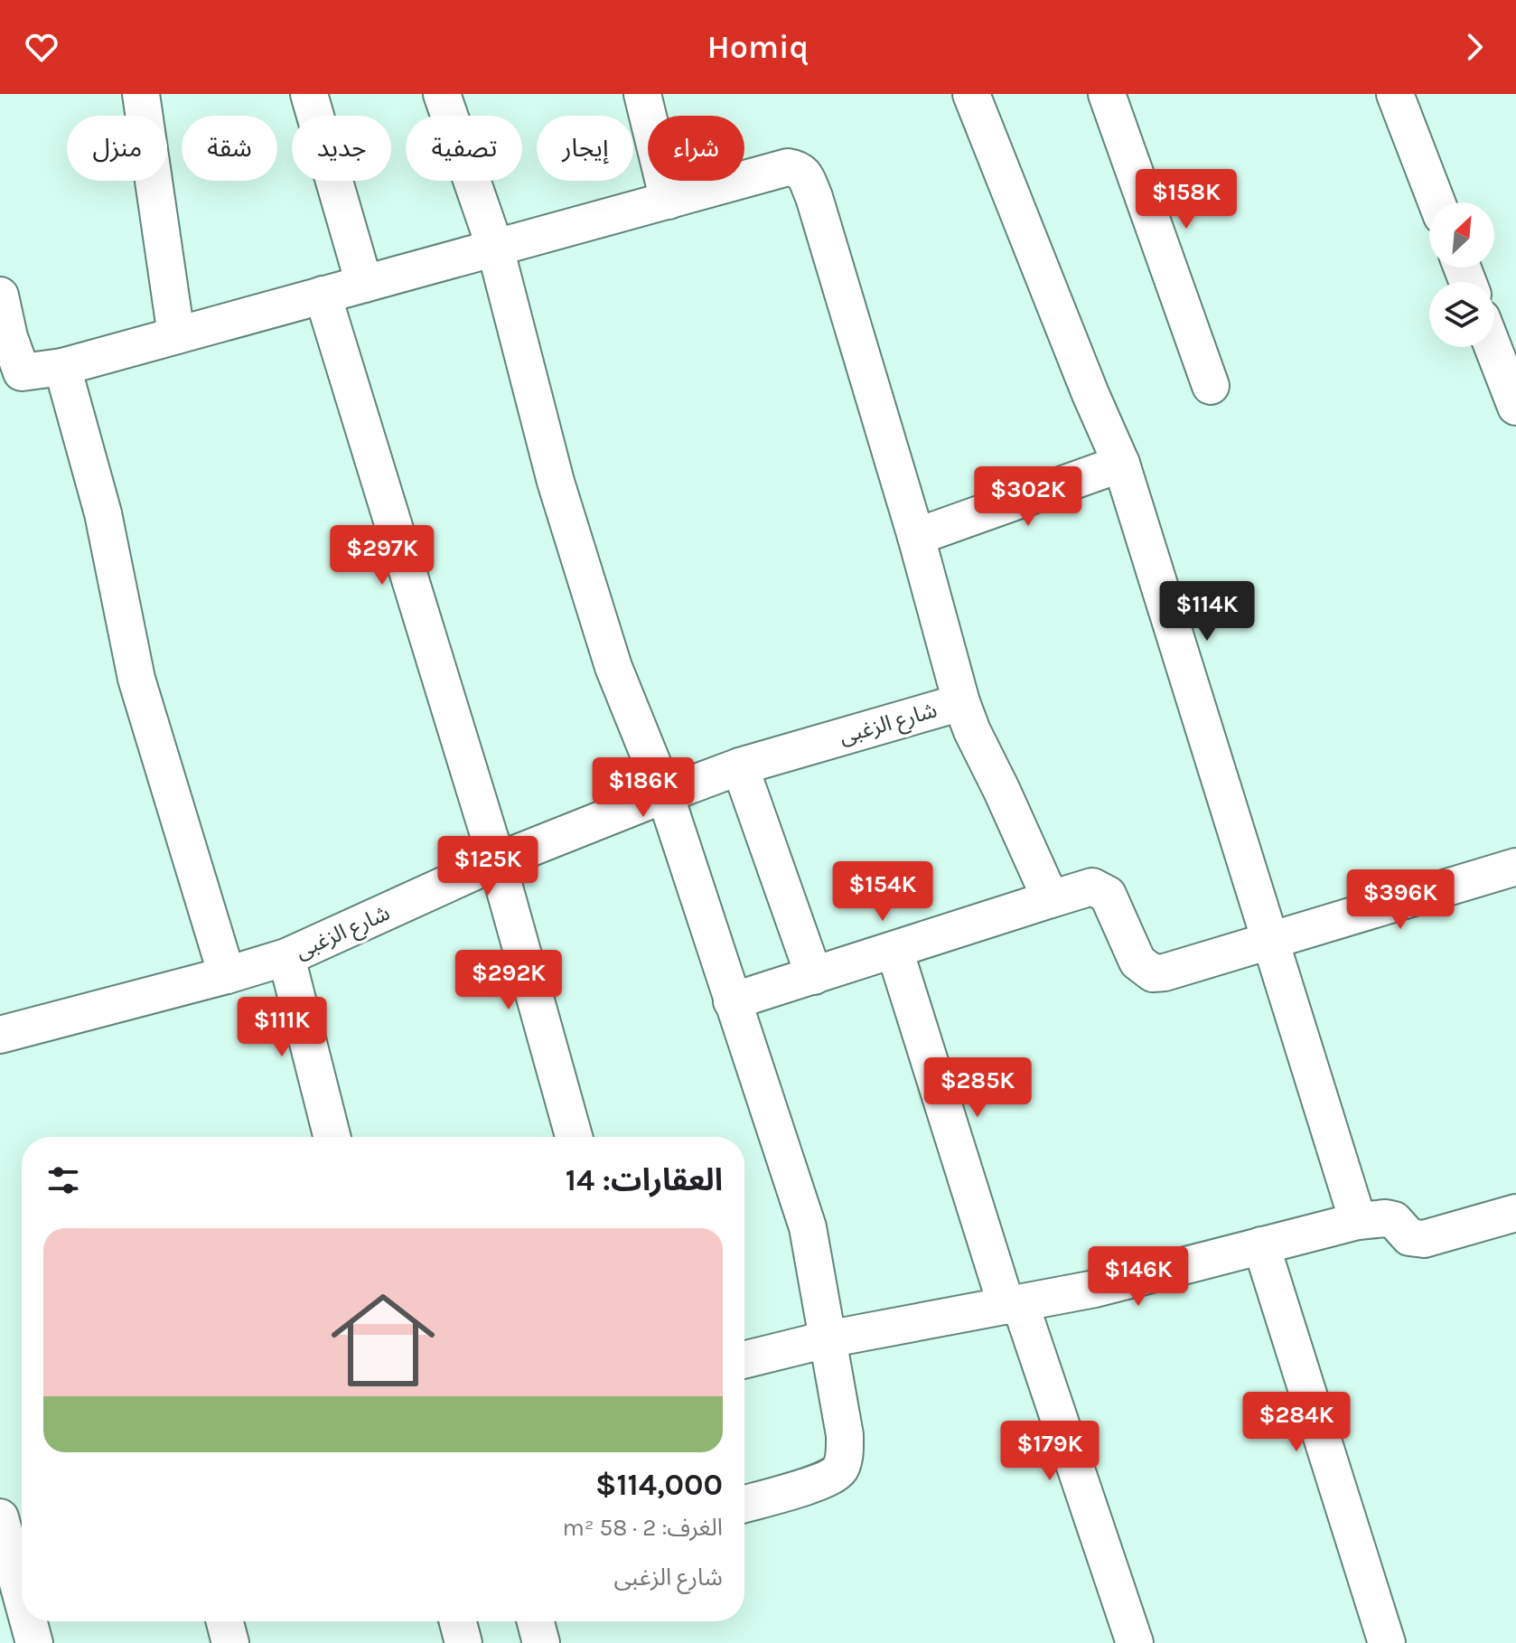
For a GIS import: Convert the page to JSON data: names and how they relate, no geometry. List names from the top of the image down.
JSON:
{
  "streets": {
    "street": ["شارع الزغبى"]
  },
  "north": "top right",
  "page": {
    "header": "Homiq",
    "chip": [
      "شراء",
      "إيجار",
      "تصفية",
      "جديد",
      "شقة",
      "منزل"
    ],
    "price": [
      "$158K",
      "$302K",
      "$297K",
      "$114K",
      "$186K",
      "$125K",
      "$154K",
      "$396K",
      "$292K",
      "$111K",
      "$285K",
      "$146K",
      "$284K",
      "$179K"
    ],
    "heading": "العقارات: 14",
    "list": [
      {
        "name": "$114,000",
        "note": "الغرف: 2 · 58 m² · شارع الزغبى"
      }
    ]
  }
}
